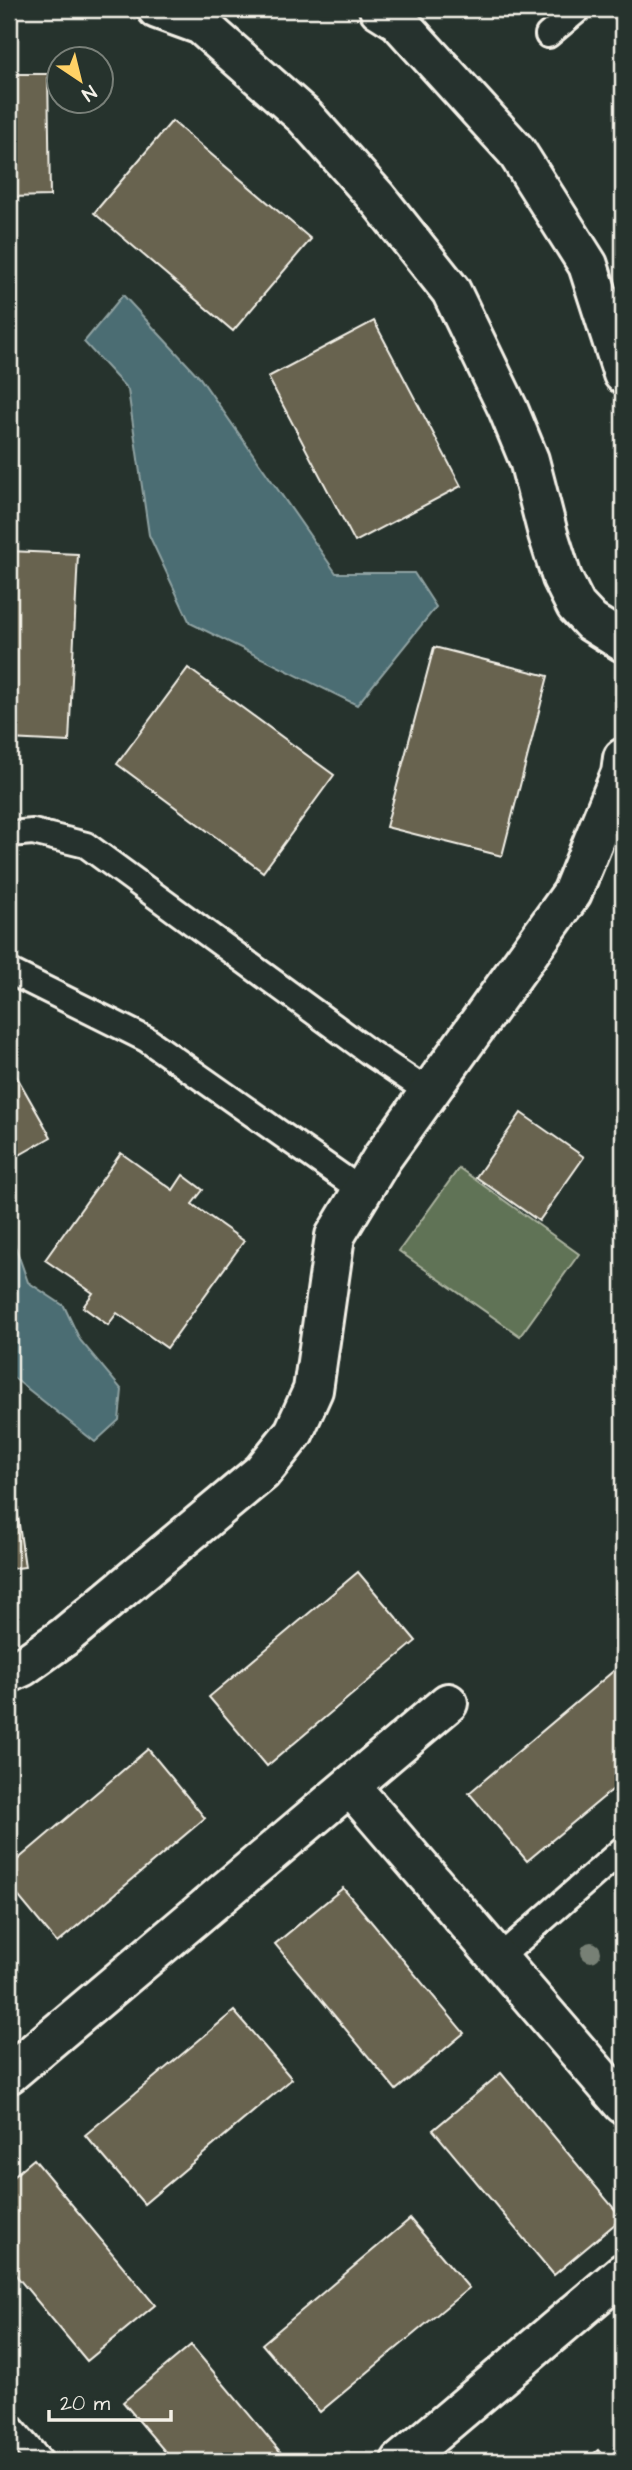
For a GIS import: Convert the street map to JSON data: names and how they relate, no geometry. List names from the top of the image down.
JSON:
{
  "scale_bar": "20 m",
  "north": "bottom right"
}
